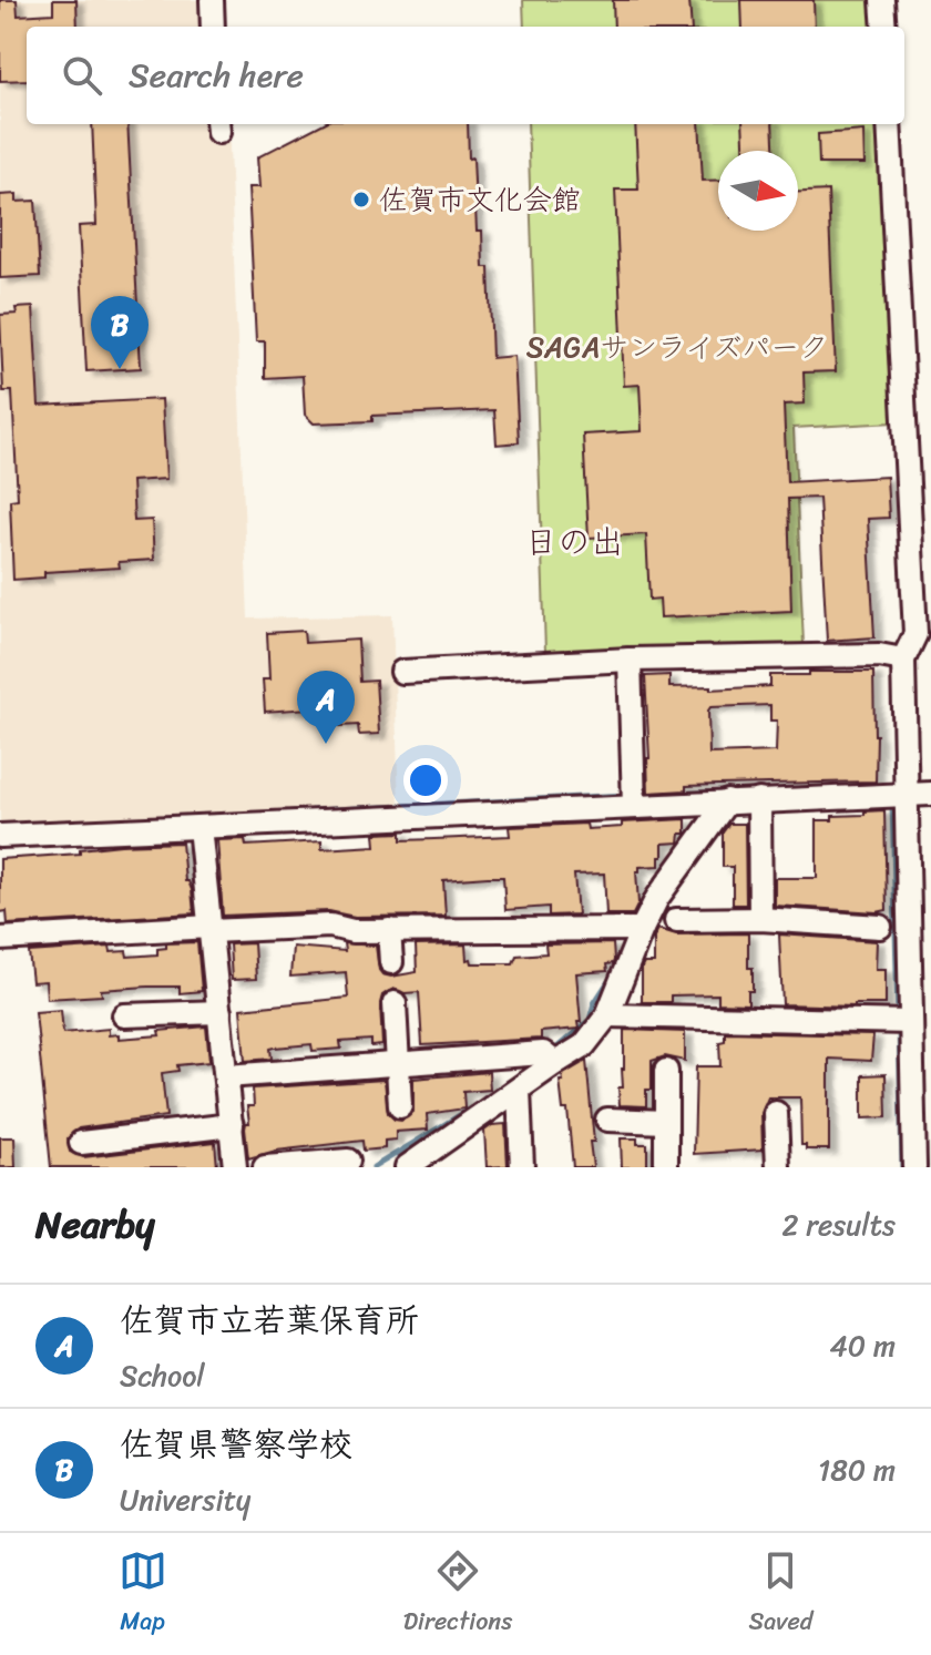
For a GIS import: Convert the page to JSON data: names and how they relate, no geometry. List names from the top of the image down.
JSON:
{
  "districts": ["日の出"],
  "parks": ["SAGAサンライズパーク"],
  "places": ["佐賀市文化会館"],
  "north": "right",
  "page": {
    "search": "Search here",
    "pins": ["B", "A"],
    "heading": ["Nearby", "2 results"],
    "list": [
      {
        "mark": "A",
        "name": "佐賀市立若葉保育所",
        "note": "School",
        "value": "40 m"
      },
      {
        "mark": "B",
        "name": "佐賀県警察学校",
        "note": "University",
        "value": "180 m"
      }
    ],
    "nav": ["Map", "Directions", "Saved"]
  }
}
